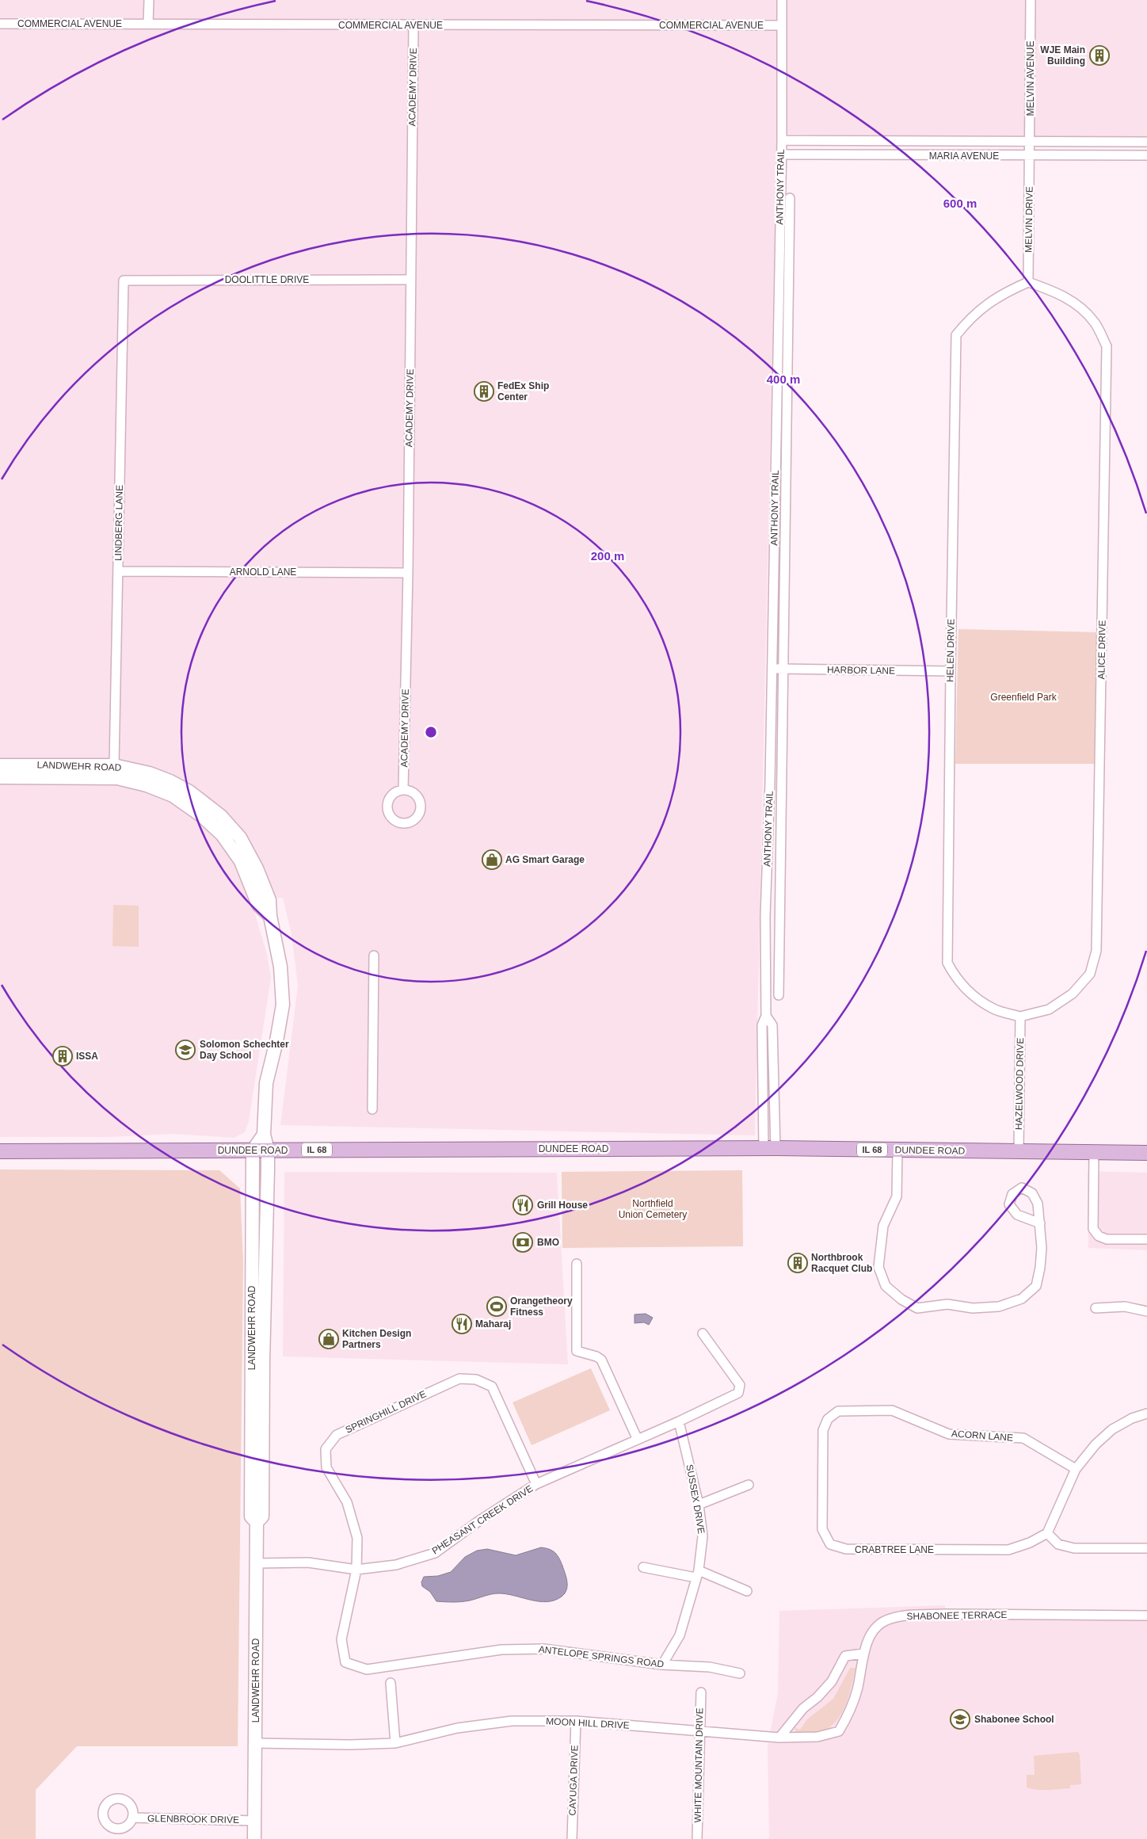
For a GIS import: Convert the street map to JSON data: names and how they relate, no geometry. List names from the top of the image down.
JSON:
{
  "streets": {
    "main road": ["LANDWEHR ROAD", "DUNDEE ROAD", "IL 68"],
    "street": [
      "COMMERCIAL AVENUE",
      "MELVIN AVENUE",
      "ACADEMY DRIVE",
      "MARIA AVENUE",
      "ANTHONY TRAIL",
      "MELVIN DRIVE",
      "DOOLITTLE DRIVE",
      "LINDBERG LANE",
      "ARNOLD LANE",
      "ALICE DRIVE",
      "HELEN DRIVE",
      "HARBOR LANE",
      "HAZELWOOD DRIVE",
      "SPRINGHILL DRIVE",
      "ACORN LANE",
      "SUSSEX DRIVE",
      "PHEASANT CREEK DRIVE",
      "CRABTREE LANE",
      "SHABONEE TERRACE",
      "ANTELOPE SPRINGS ROAD",
      "MOON HILL DRIVE",
      "WHITE MOUNTAIN DRIVE",
      "CAYUGA DRIVE",
      "GLENBROOK DRIVE"
    ]
  },
  "crossings": [
    ["COMMERCIAL AVENUE", "ACADEMY DRIVE"],
    ["COMMERCIAL AVENUE", "ANTHONY TRAIL"],
    ["MELVIN AVENUE", "MARIA AVENUE"],
    ["MELVIN AVENUE", "MELVIN DRIVE"],
    ["ACADEMY DRIVE", "DOOLITTLE DRIVE"],
    ["ACADEMY DRIVE", "ARNOLD LANE"],
    ["MARIA AVENUE", "ANTHONY TRAIL"],
    ["MARIA AVENUE", "MELVIN DRIVE"],
    ["ANTHONY TRAIL", "HARBOR LANE"],
    ["ANTHONY TRAIL", "DUNDEE ROAD"],
    ["MELVIN DRIVE", "ALICE DRIVE"],
    ["MELVIN DRIVE", "HELEN DRIVE"],
    ["DOOLITTLE DRIVE", "LINDBERG LANE"],
    ["LINDBERG LANE", "ARNOLD LANE"],
    ["LINDBERG LANE", "LANDWEHR ROAD"],
    ["ALICE DRIVE", "HELEN DRIVE"],
    ["ALICE DRIVE", "HAZELWOOD DRIVE"],
    ["HELEN DRIVE", "HARBOR LANE"],
    ["HELEN DRIVE", "HAZELWOOD DRIVE"],
    ["LANDWEHR ROAD", "DUNDEE ROAD"],
    ["LANDWEHR ROAD", "PHEASANT CREEK DRIVE"],
    ["LANDWEHR ROAD", "MOON HILL DRIVE"],
    ["LANDWEHR ROAD", "GLENBROOK DRIVE"],
    ["HAZELWOOD DRIVE", "DUNDEE ROAD"],
    ["SPRINGHILL DRIVE", "PHEASANT CREEK DRIVE"],
    ["SPRINGHILL DRIVE", "ANTELOPE SPRINGS ROAD"],
    ["ACORN LANE", "CRABTREE LANE"],
    ["SUSSEX DRIVE", "PHEASANT CREEK DRIVE"],
    ["SUSSEX DRIVE", "ANTELOPE SPRINGS ROAD"],
    ["SHABONEE TERRACE", "MOON HILL DRIVE"],
    ["MOON HILL DRIVE", "WHITE MOUNTAIN DRIVE"],
    ["MOON HILL DRIVE", "CAYUGA DRIVE"]
  ],
  "parks": ["Greenfield Park", "Northfield Union Cemetery"],
  "places": {
    "building": [
      "WJE Main Building",
      "FedEx Ship Center",
      "ISSA",
      "Northbrook Racquet Club"
    ],
    "shop": ["AG Smart Garage", "Kitchen Design Partners"],
    "school or university": ["Solomon Schechter Day School", "Shabonee School"],
    "restaurant": ["Grill House", "Maharaj"],
    "bank": ["BMO"],
    "sports": ["Orangetheory Fitness"]
  },
  "rings": ["600 m", "400 m", "200 m"]
}
